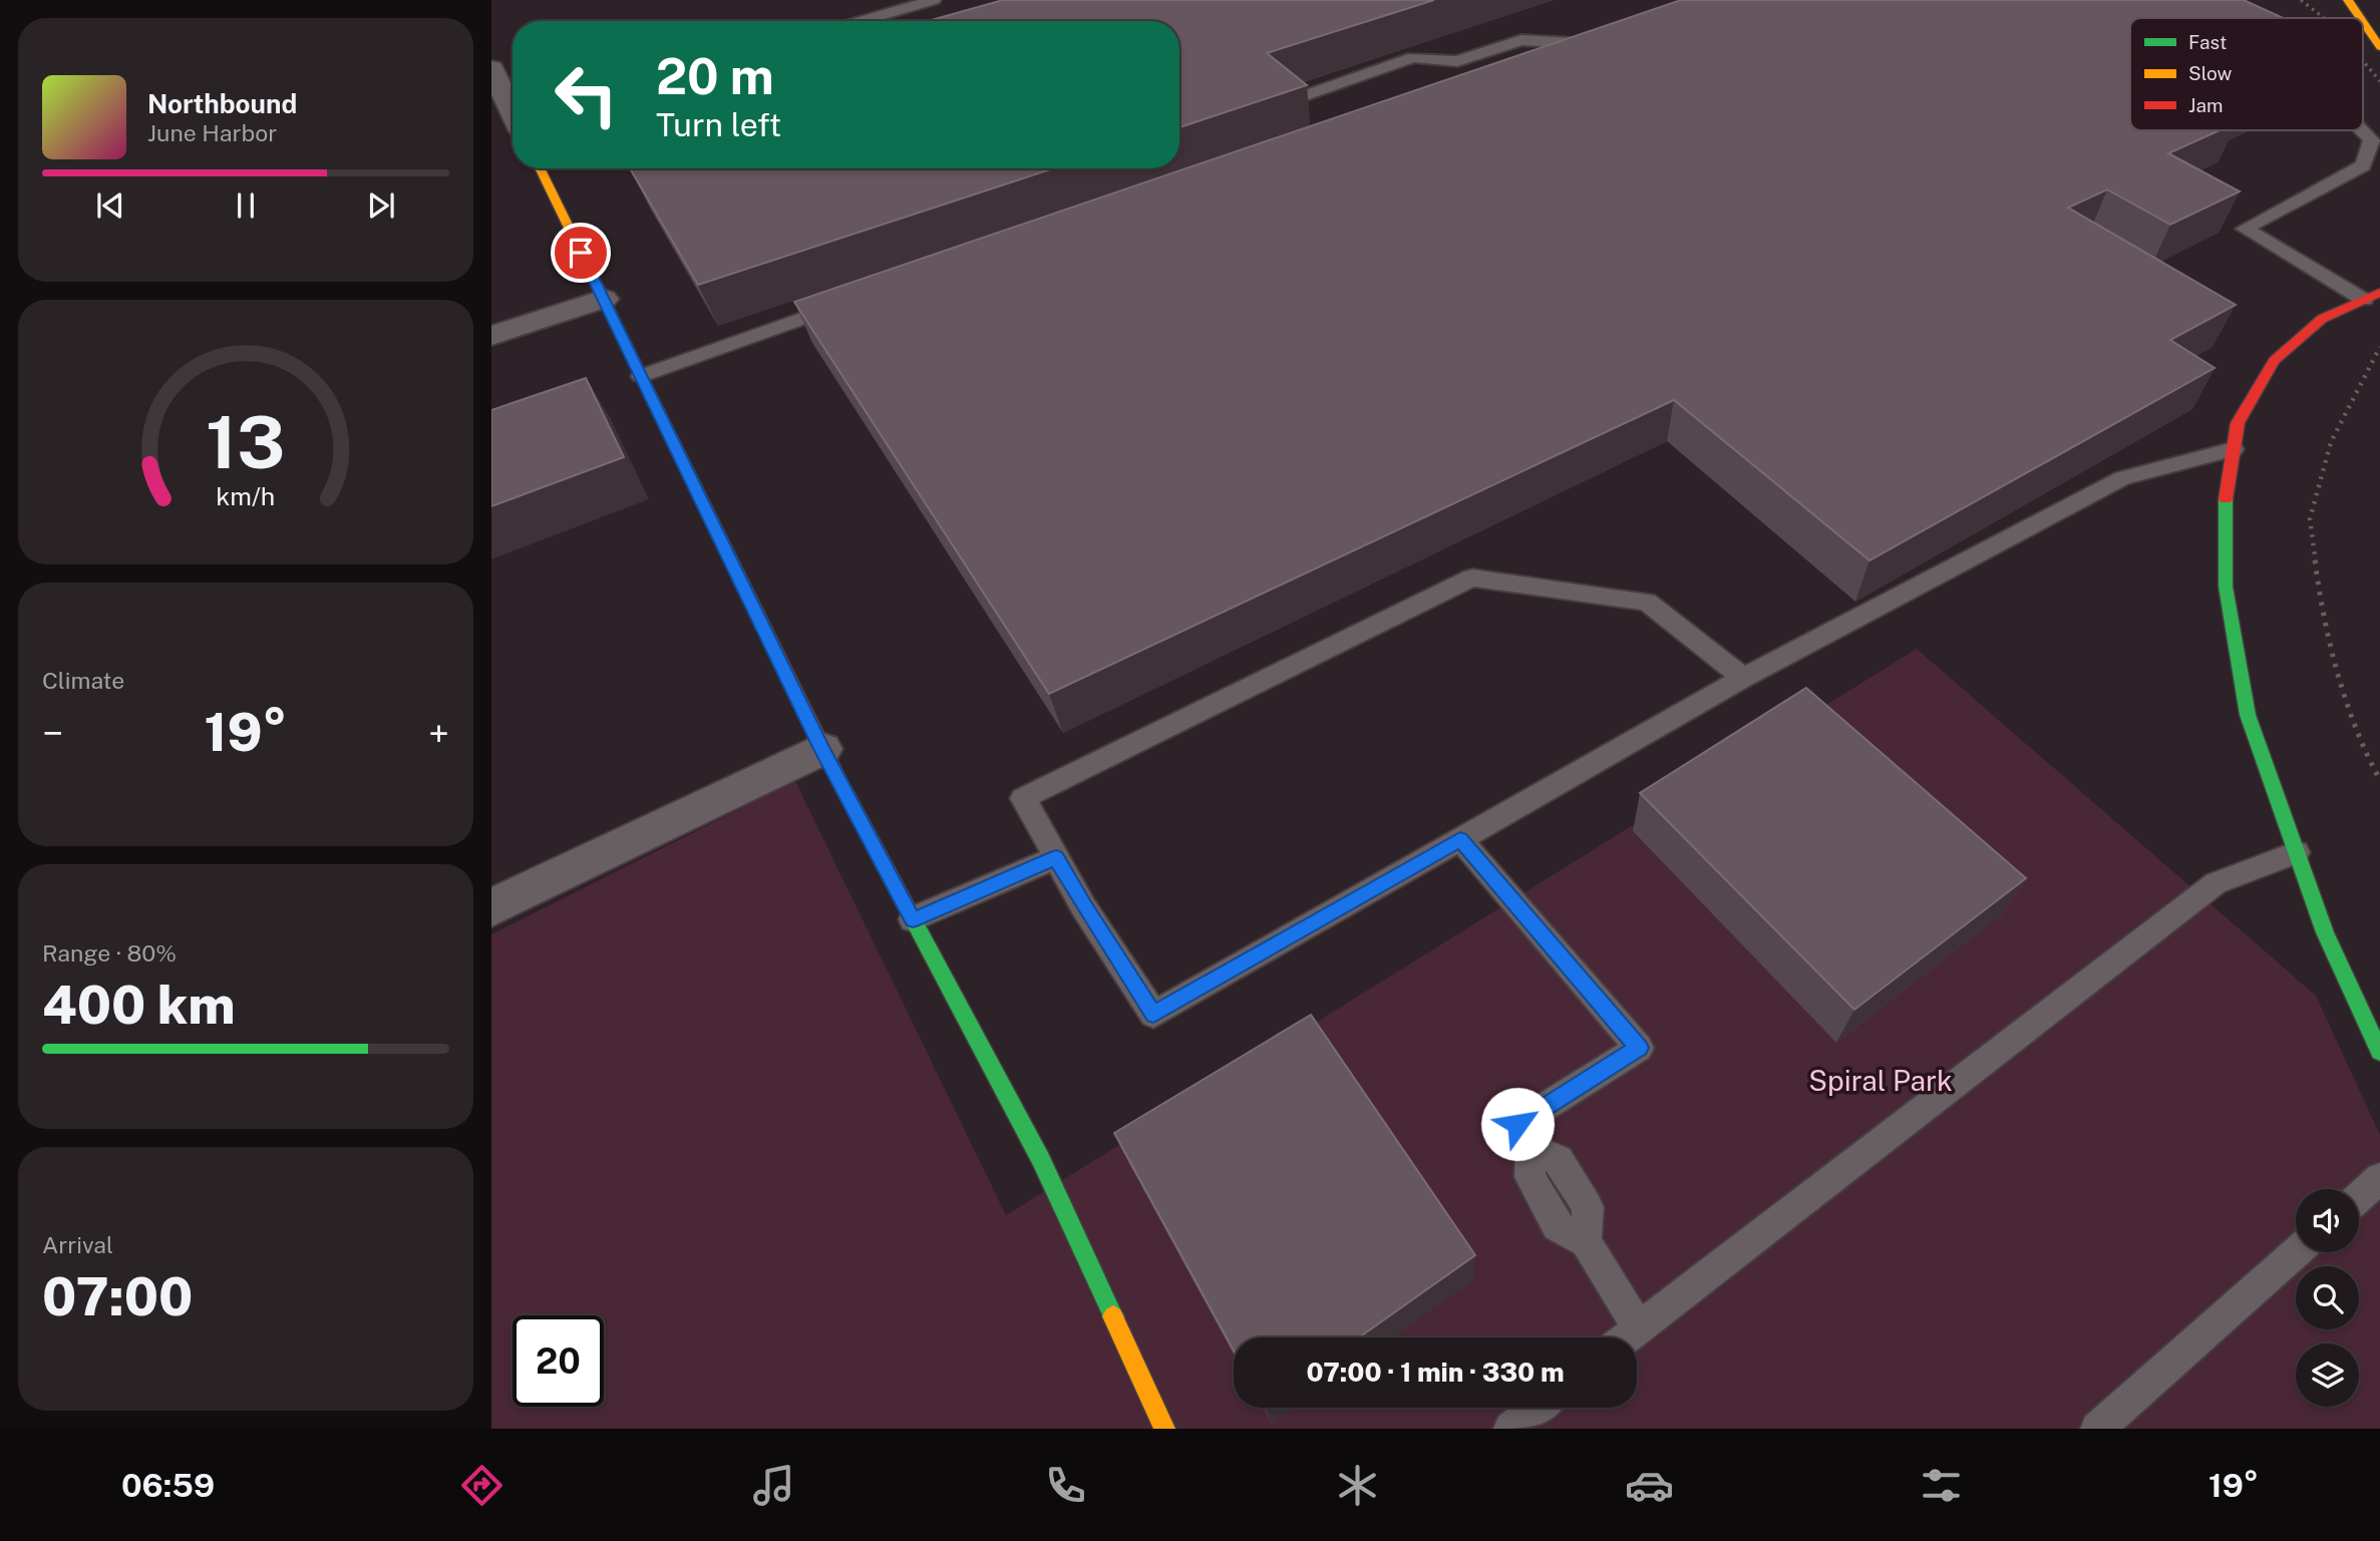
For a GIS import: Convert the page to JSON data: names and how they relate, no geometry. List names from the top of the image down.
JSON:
{
  "parks": ["Spiral Park"],
  "legend": ["Fast", "Slow", "Jam"],
  "page": {
    "turn": ["20 m", "Turn left"],
    "song": ["Northbound", "June Harbor"],
    "tile": [
      "Climate",
      ["Range · 80%", "400 km"],
      ["Arrival", "07:00"]
    ],
    "heat": ["−", "19°", "+"],
    "limit": "20",
    "trip": "07:00 · 1 min · 330 m",
    "tabs": ["06:59", "19°"],
    "gauge": ["13", "km/h"]
  }
}
